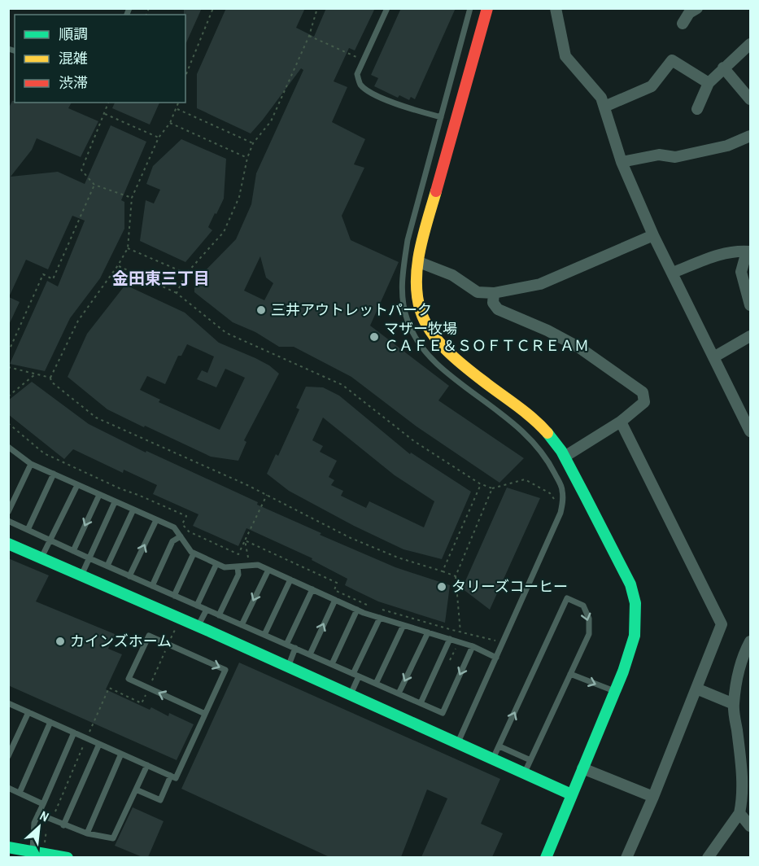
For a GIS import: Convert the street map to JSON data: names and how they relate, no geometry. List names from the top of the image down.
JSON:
{
  "districts": ["金田東三丁目"],
  "places": [
    "三井アウトレットパーク",
    "マザー牧場 ＣＡＦＥ＆ＳＯＦＴＣＲＥＡＭ",
    "タリーズコーヒー",
    "カインズホーム"
  ],
  "legend": ["順調", "混雑", "渋滞"],
  "north": "top right"
}
